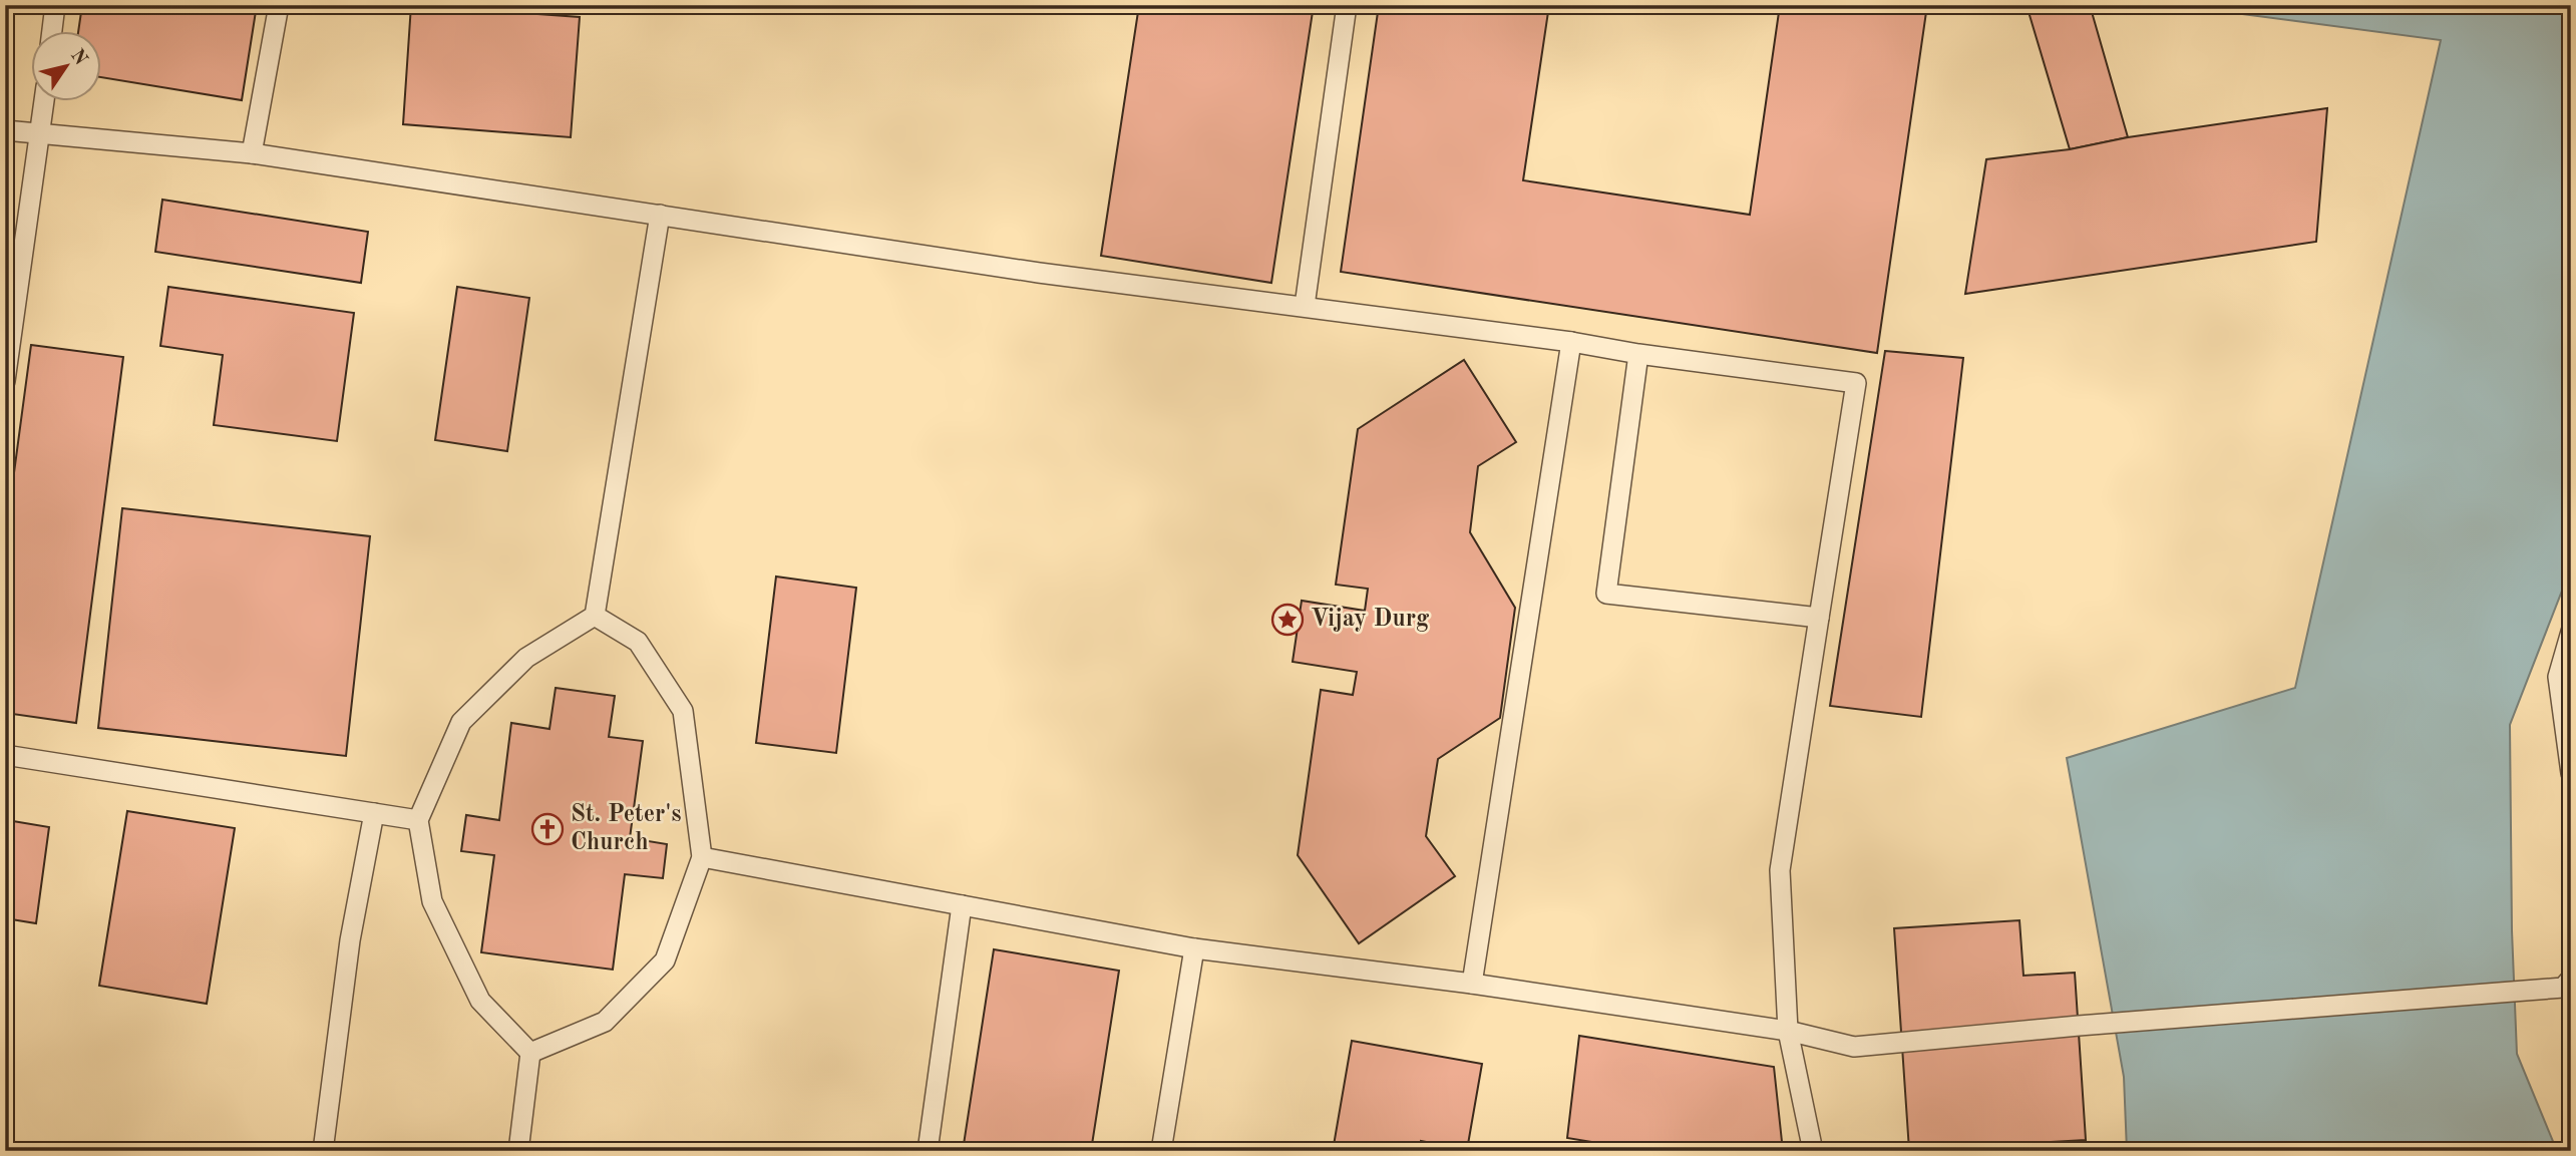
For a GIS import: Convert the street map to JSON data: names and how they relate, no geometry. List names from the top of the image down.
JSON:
{
  "places": {
    "place": ["Vijay Durg"],
    "church": ["St. Peter's Church"]
  },
  "north": "top right"
}
